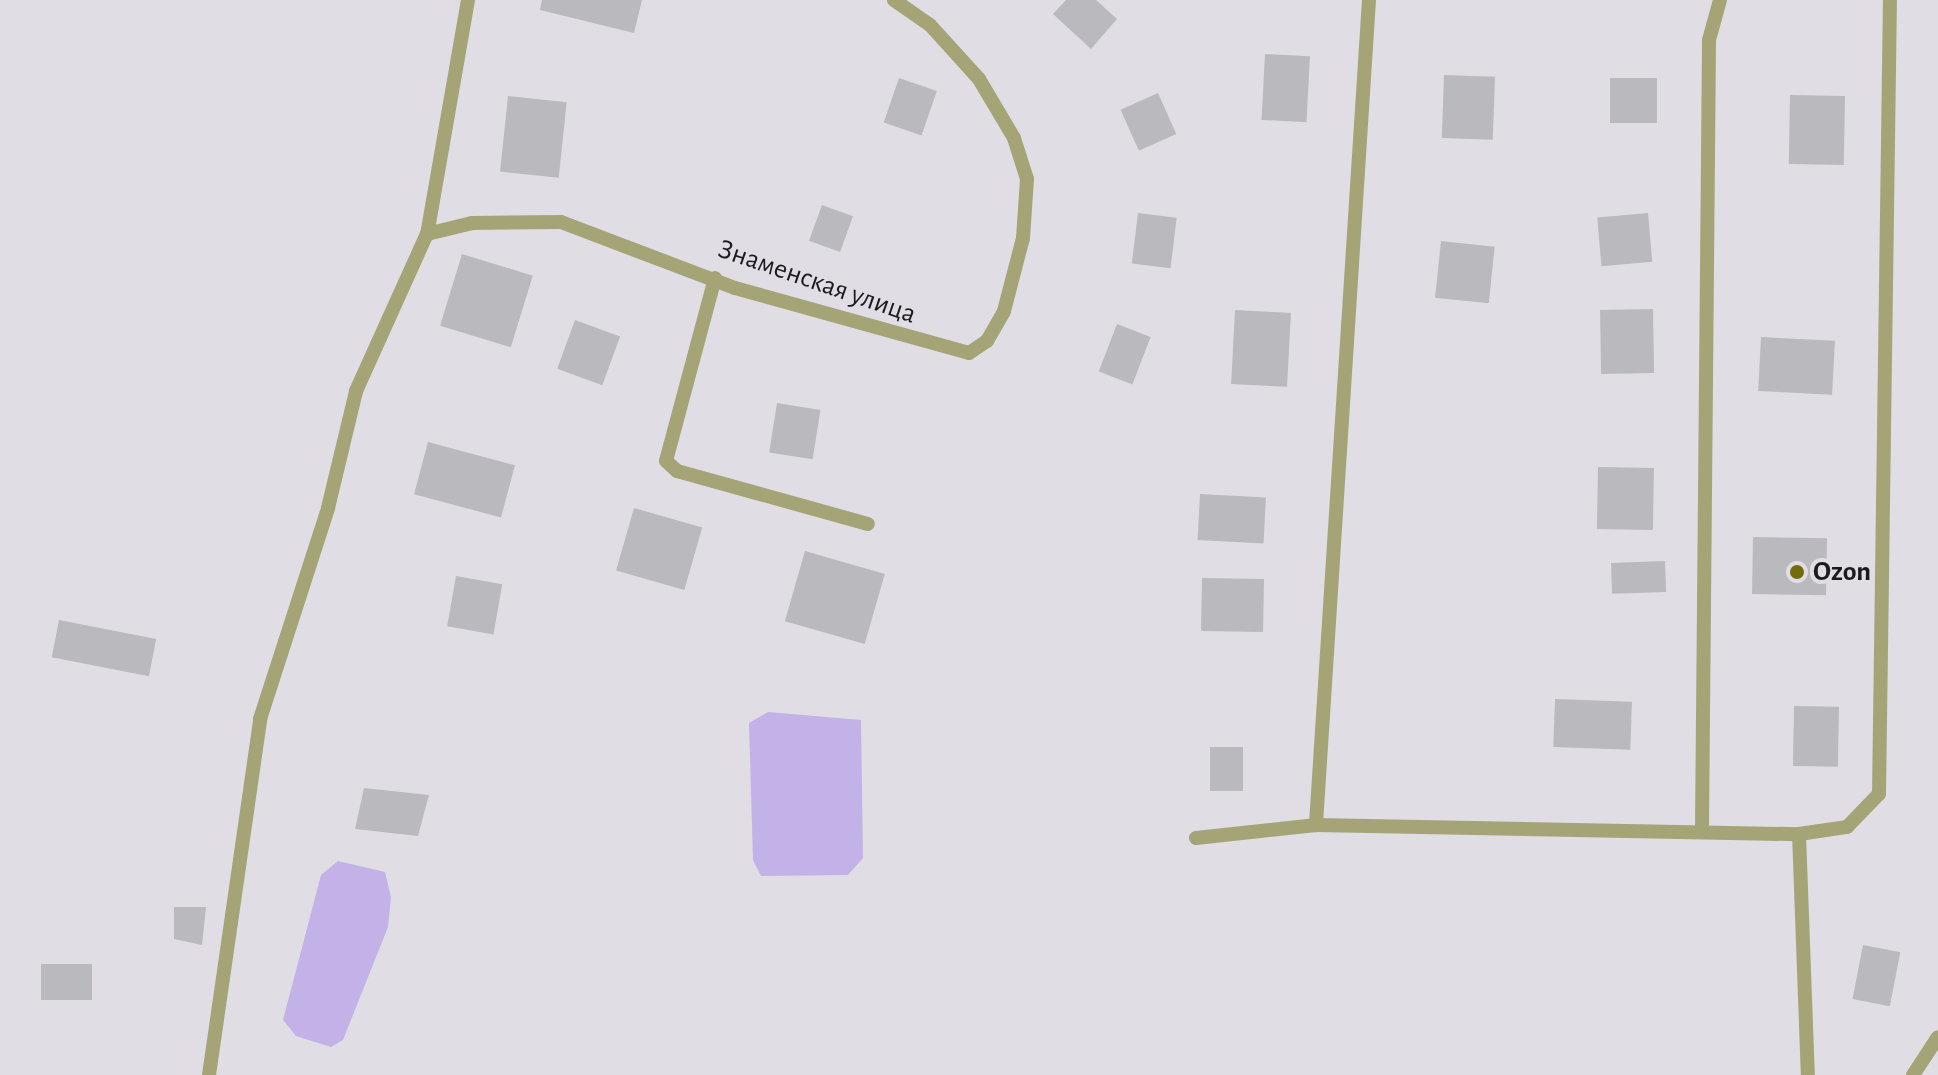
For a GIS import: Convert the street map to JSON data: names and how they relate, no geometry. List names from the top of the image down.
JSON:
{
  "streets": {
    "lane": ["Знаменская улица"]
  },
  "places": ["Ozon"]
}
